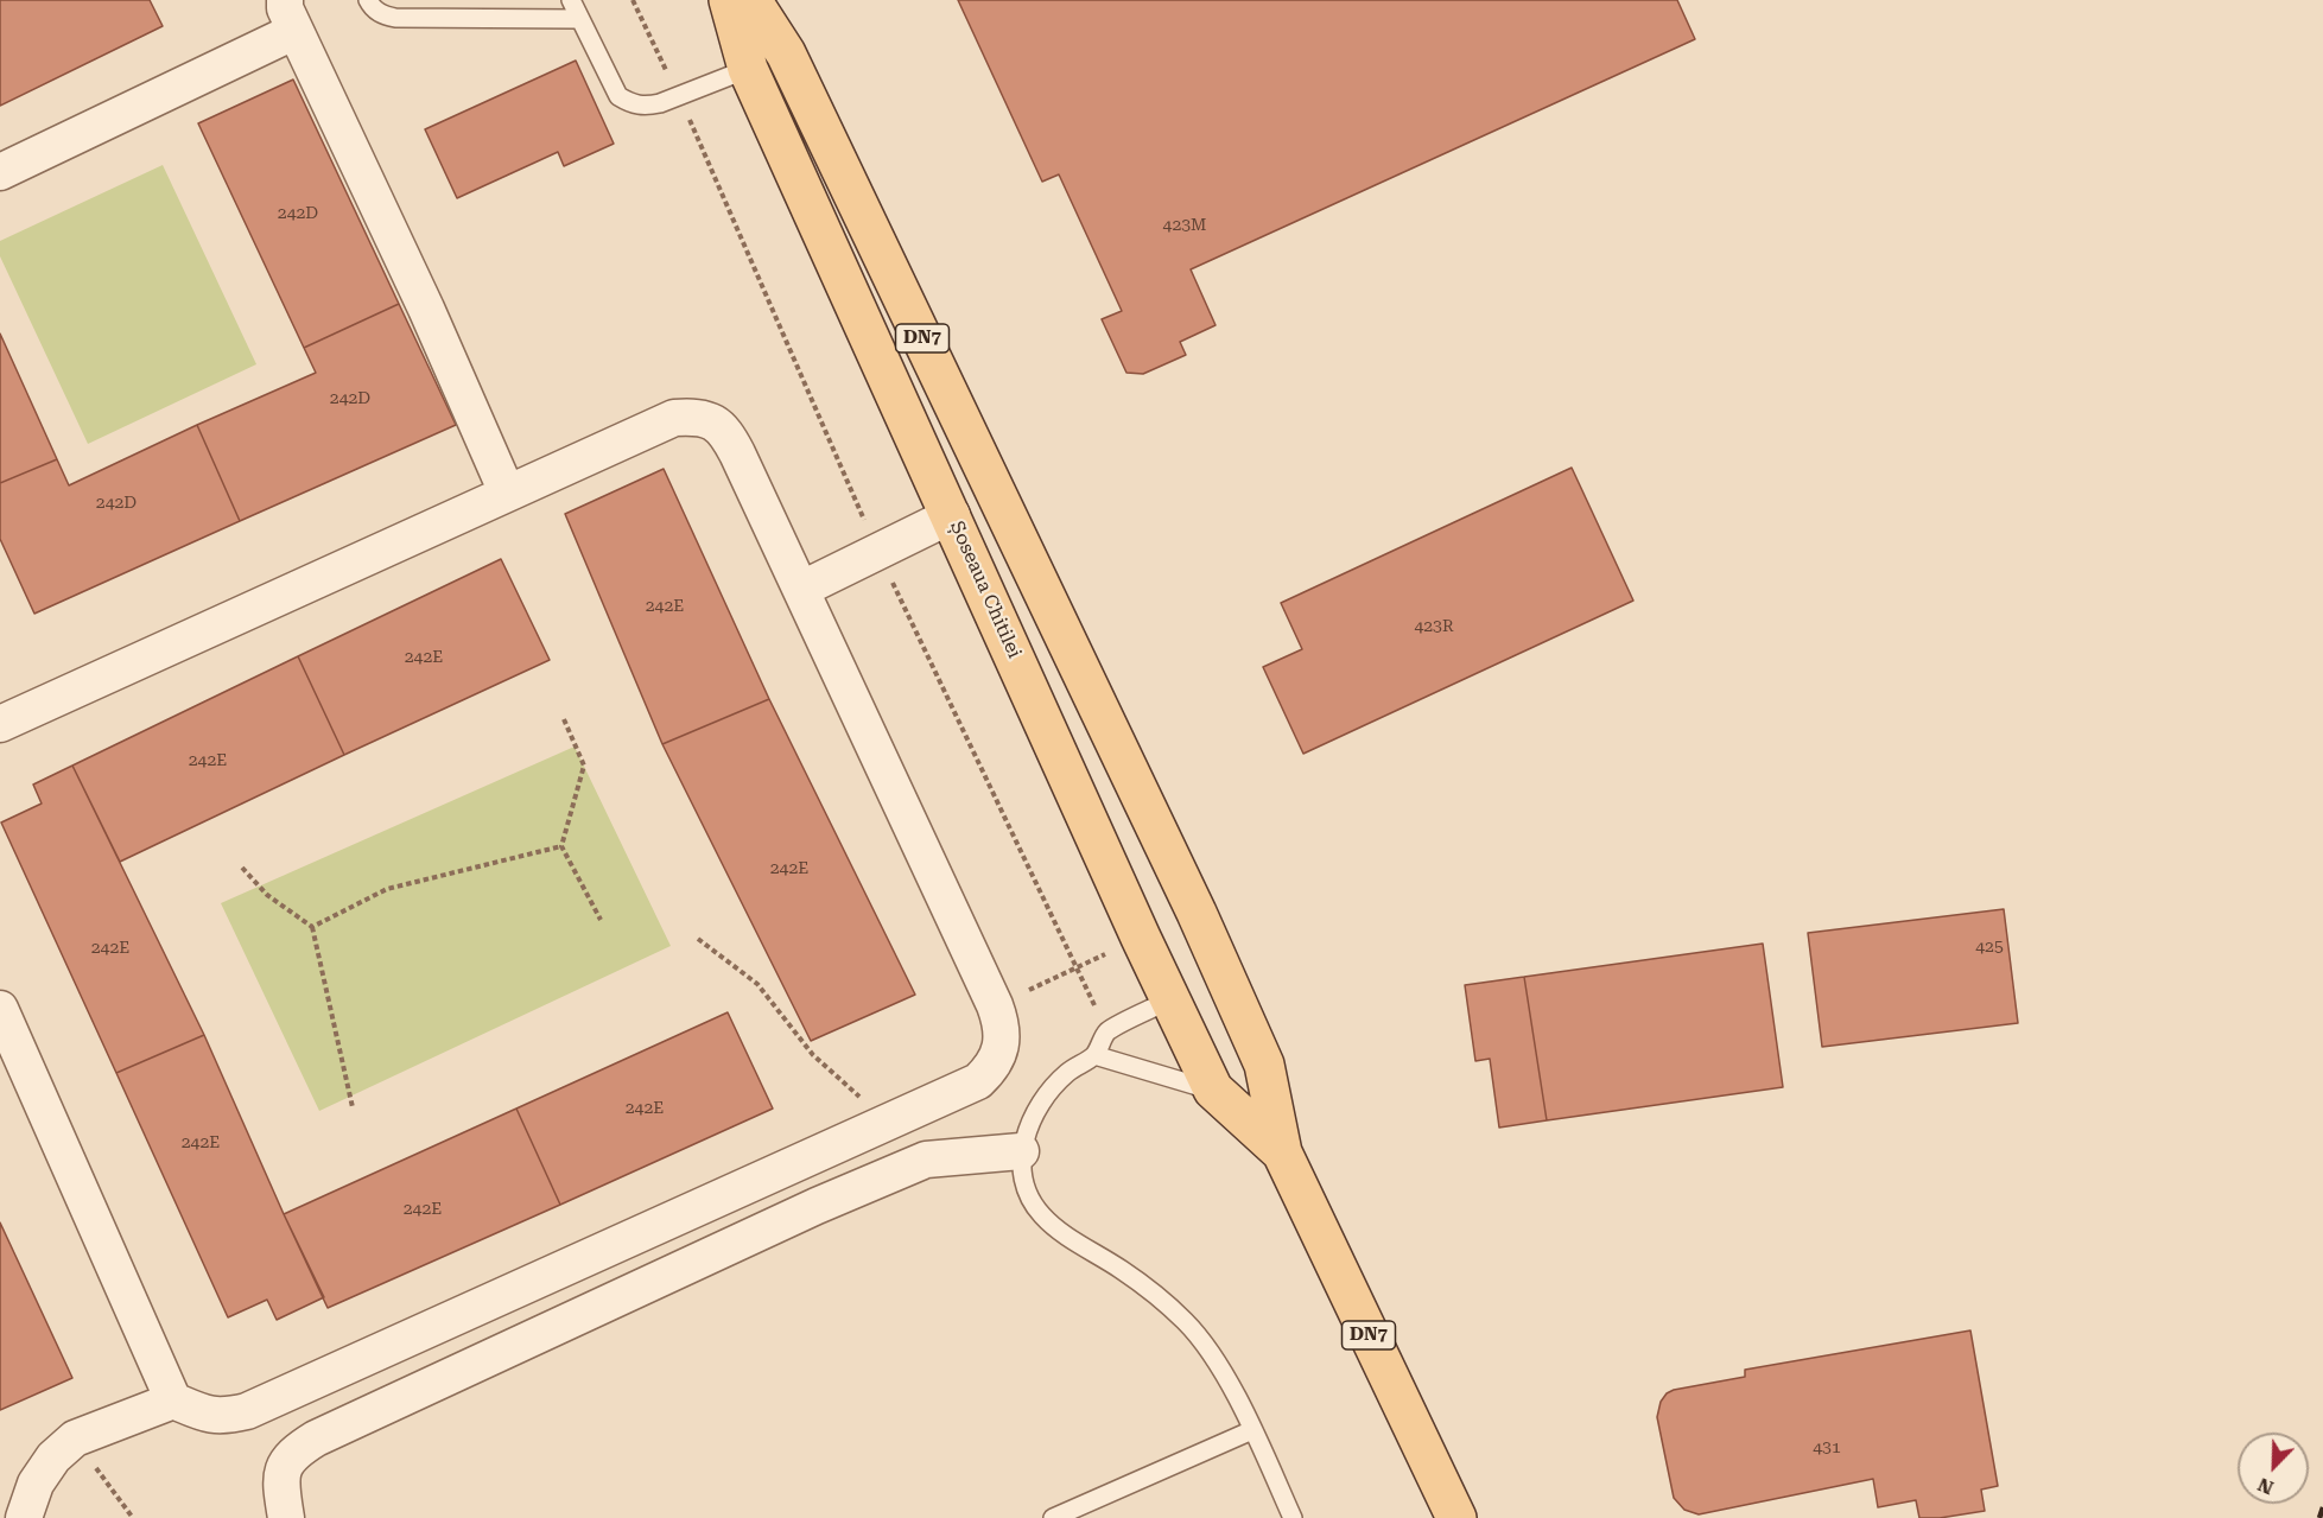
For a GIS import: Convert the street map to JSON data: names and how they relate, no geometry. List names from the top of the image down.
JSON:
{
  "streets": {
    "main road": ["DN7", "Șoseaua Chitilei"]
  },
  "house_numbers": [
    "242D",
    "423M",
    "242D",
    "242D",
    "242E",
    "423R",
    "242E",
    "242E",
    "242E",
    "425",
    "242E",
    "242E",
    "242E",
    "242E",
    "431"
  ],
  "north": "bottom left"
}
